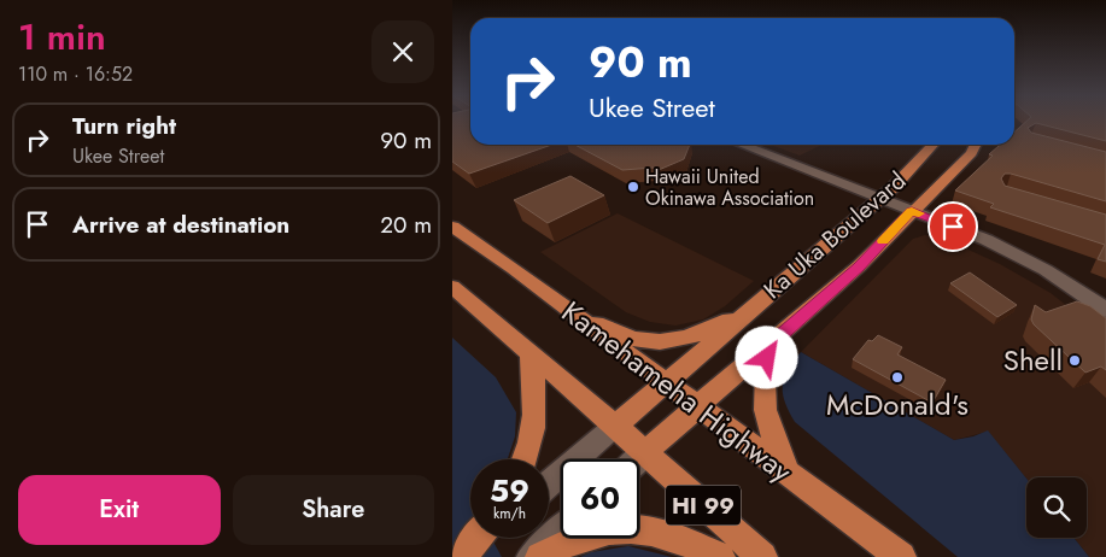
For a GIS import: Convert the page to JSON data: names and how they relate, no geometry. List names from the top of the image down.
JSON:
{
  "streets": {
    "main road": ["Ka Uka Boulevard", "Kamehameha Highway", "HI 99"]
  },
  "crossings": [
    ["Ka Uka Boulevard", "Kamehameha Highway"],
    ["Ka Uka Boulevard", "HI 99"]
  ],
  "places": ["Hawaii United Okinawa Association", "Shell", "McDonald's"],
  "page": {
    "heading": ["1 min", "110 m · 16:52"],
    "turn": ["90 m", "Ukee Street"],
    "list": [
      {
        "name": "Turn right",
        "note": "Ukee Street",
        "value": "90 m"
      },
      {
        "name": "Arrive at destination",
        "value": "20 m"
      }
    ],
    "speed": "59 km/h",
    "limit": "60",
    "buttons": ["Exit", "Share"]
  }
}
